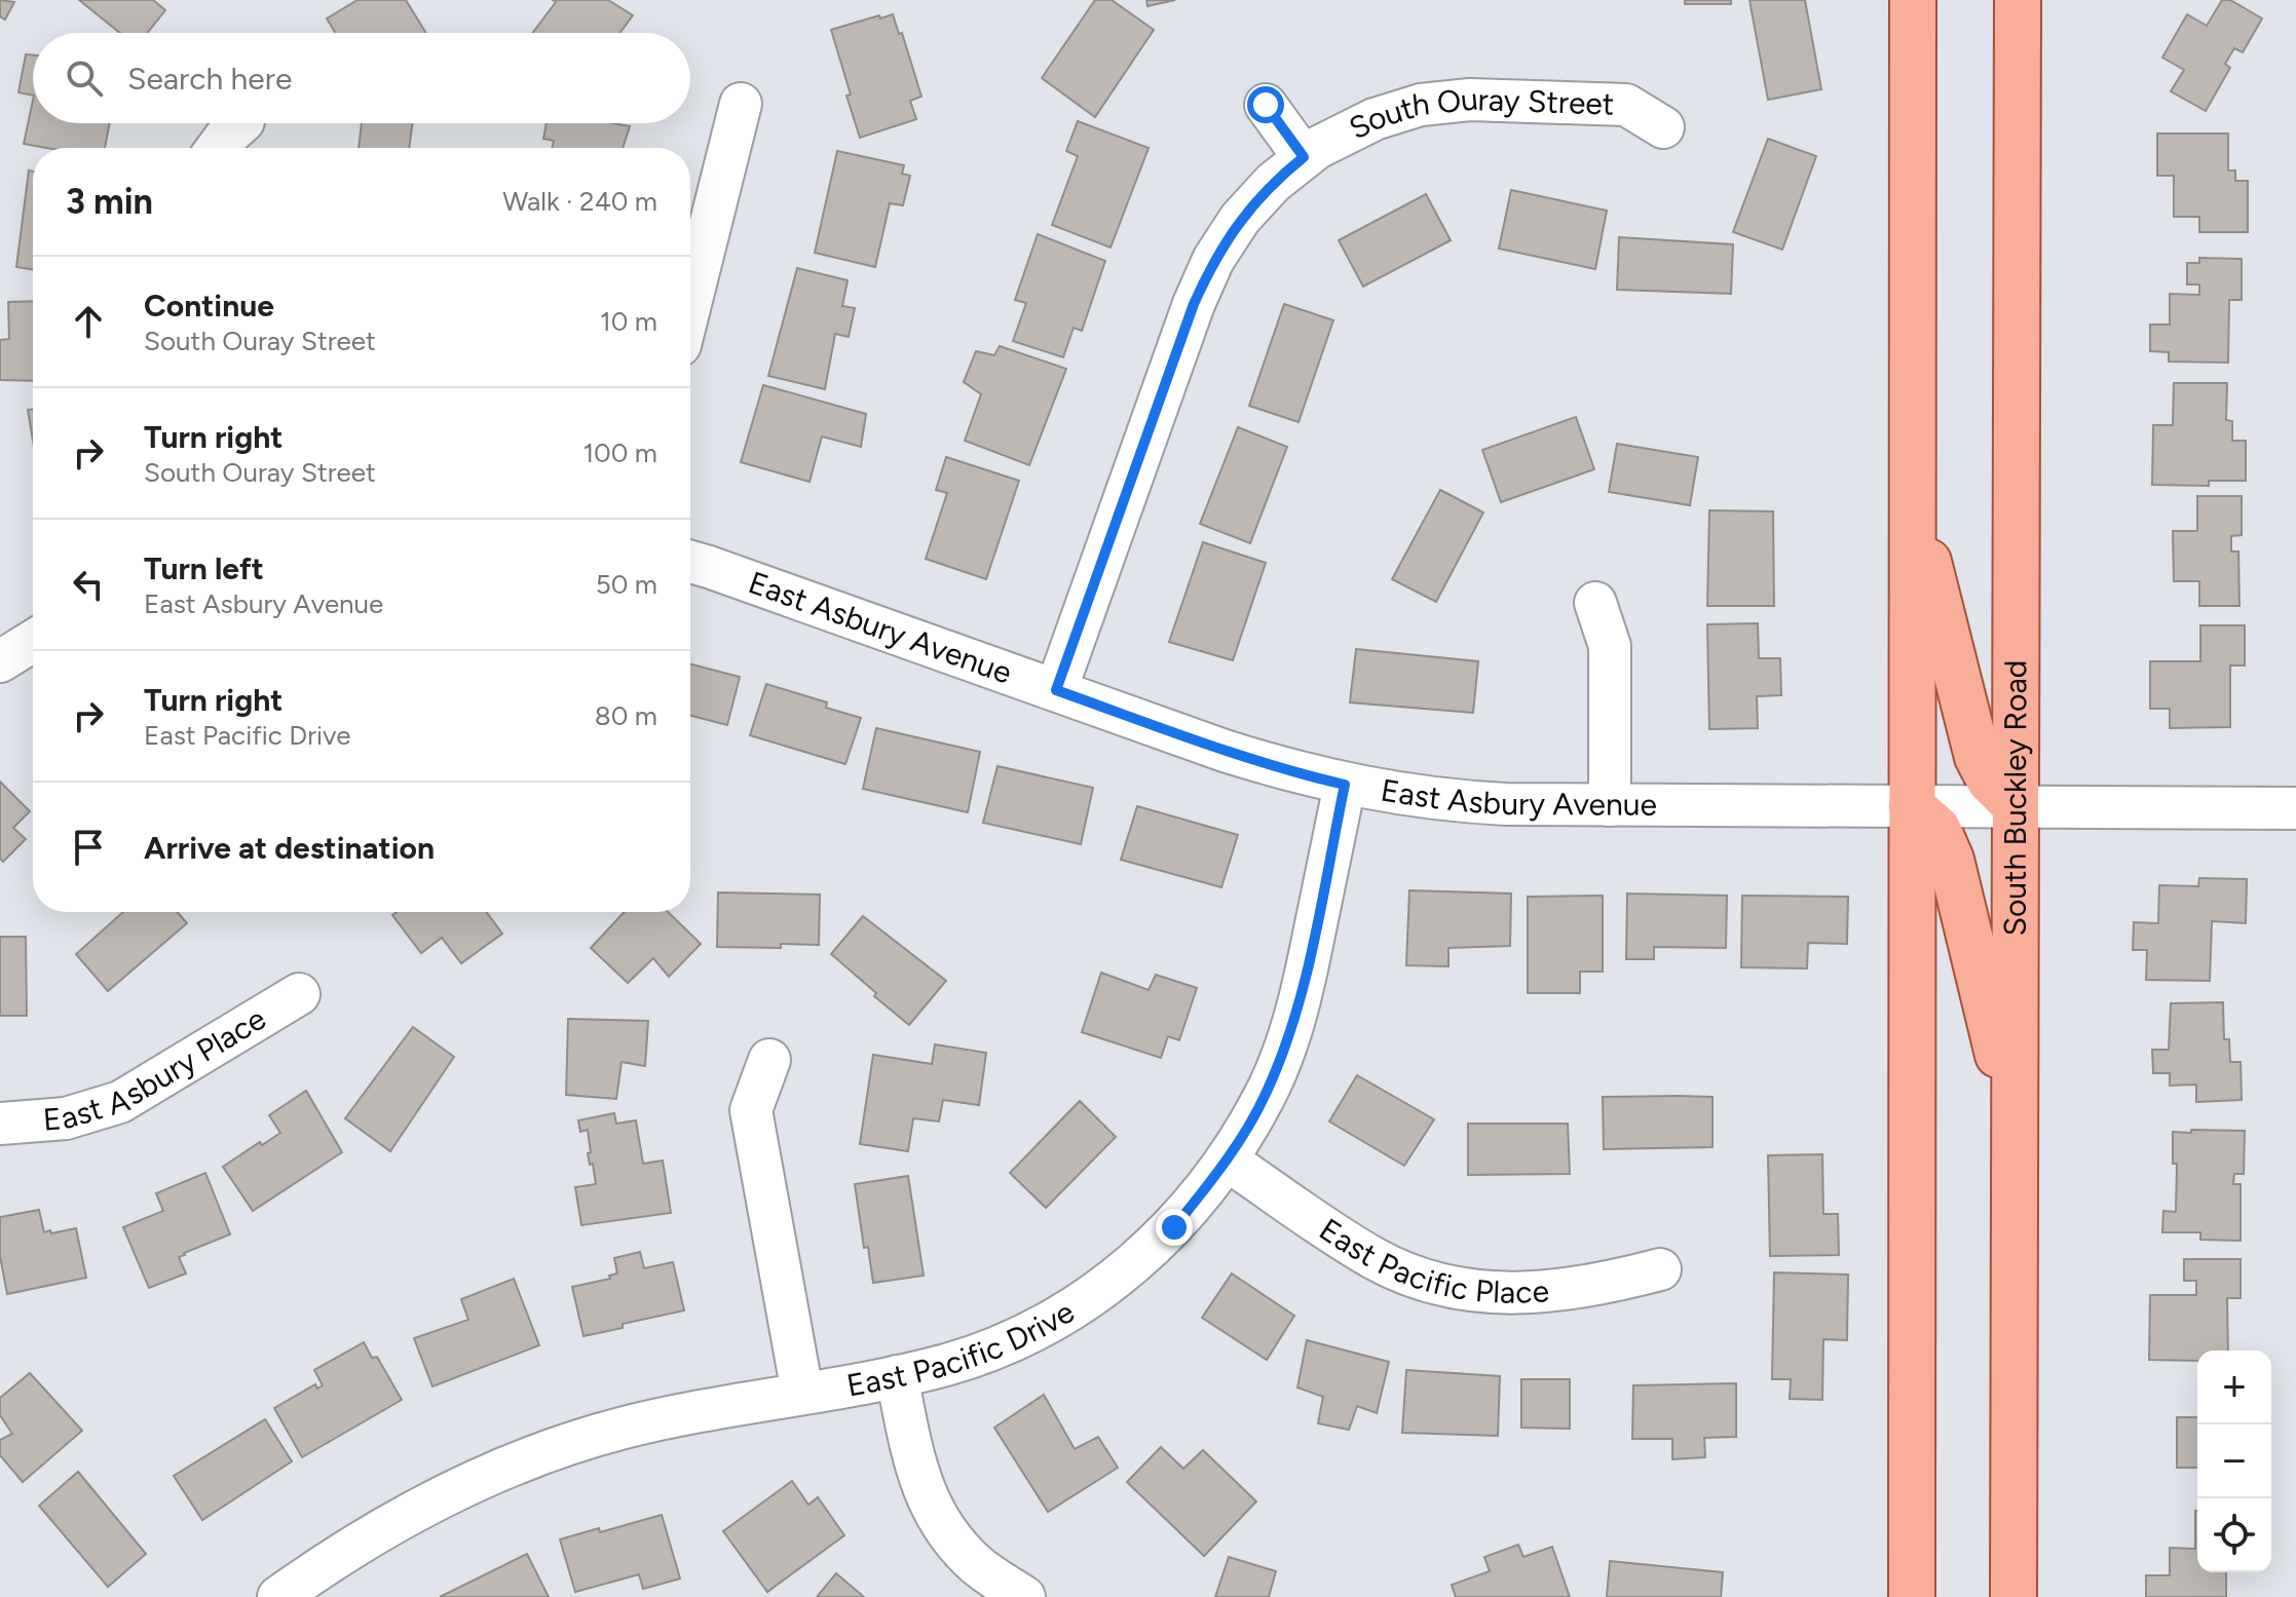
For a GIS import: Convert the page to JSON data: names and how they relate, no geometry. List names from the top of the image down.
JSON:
{
  "streets": {
    "main road": ["South Buckley Road"],
    "street": [
      "South Ouray Street",
      "East Asbury Avenue",
      "East Asbury Place",
      "East Pacific Place",
      "East Pacific Drive"
    ]
  },
  "crossings": [
    ["South Ouray Street", "East Asbury Avenue"],
    ["East Asbury Avenue", "South Buckley Road"],
    ["East Asbury Avenue", "East Pacific Drive"],
    ["East Pacific Place", "East Pacific Drive"]
  ],
  "page": {
    "search": "Search here",
    "heading": ["3 min", "Walk · 240 m"],
    "list": [
      ["Continue", "South Ouray Street", "10 m"],
      ["Turn right", "South Ouray Street", "100 m"],
      ["Turn left", "East Asbury Avenue", "50 m"],
      ["Turn right", "East Pacific Drive", "80 m"],
      "Arrive at destination"
    ],
    "map_buttons": ["+", "−"]
  }
}
